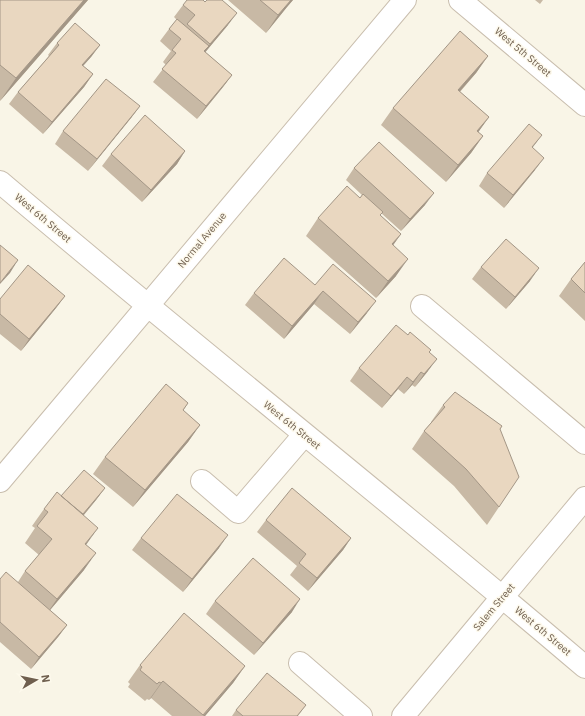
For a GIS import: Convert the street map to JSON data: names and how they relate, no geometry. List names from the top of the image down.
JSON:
{
  "streets": {
    "street": [
      "West 5th Street",
      "West 6th Street",
      "Normal Avenue",
      "Salem Street"
    ]
  },
  "crossings": [
    ["West 6th Street", "Normal Avenue"],
    ["West 6th Street", "Salem Street"]
  ],
  "north": "right"
}
